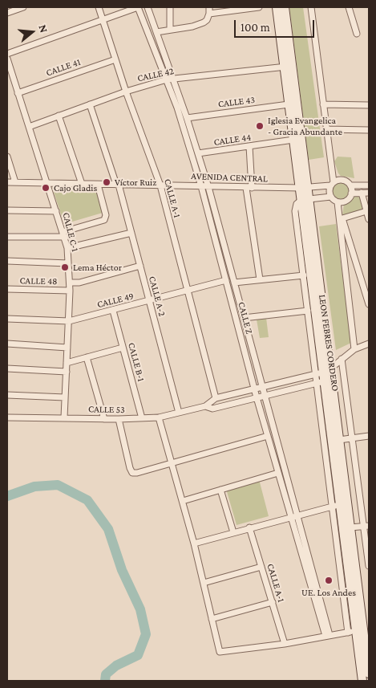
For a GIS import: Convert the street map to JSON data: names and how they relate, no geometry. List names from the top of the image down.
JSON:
{
  "streets": {
    "street": [
      "CALLE 41",
      "CALLE 42",
      "CALLE 43",
      "CALLE 44",
      "AVENIDA CENTRAL",
      "CALLE A-1",
      "CALLE C-1",
      "CALLE 48",
      "CALLE A-2",
      "CALLE 49",
      "CALLE Z",
      "LEON FEBRES CORDERO",
      "CALLE B-1",
      "CALLE 53"
    ]
  },
  "crossings": [
    ["CALLE 41", "CALLE A-1"],
    ["CALLE 41", "CALLE C-1"],
    ["CALLE 42", "CALLE A-1"],
    ["CALLE 42", "CALLE C-1"],
    ["CALLE 42", "CALLE A-2"],
    ["CALLE 42", "CALLE Z"],
    ["CALLE 42", "LEON FEBRES CORDERO"],
    ["CALLE 43", "CALLE Z"],
    ["CALLE 43", "LEON FEBRES CORDERO"],
    ["CALLE 44", "CALLE Z"],
    ["CALLE 44", "LEON FEBRES CORDERO"],
    ["AVENIDA CENTRAL", "CALLE A-1"],
    ["AVENIDA CENTRAL", "CALLE C-1"],
    ["AVENIDA CENTRAL", "CALLE A-2"],
    ["AVENIDA CENTRAL", "CALLE Z"],
    ["AVENIDA CENTRAL", "LEON FEBRES CORDERO"],
    ["CALLE A-1", "CALLE 49"],
    ["CALLE A-1", "CALLE 53"],
    ["CALLE C-1", "CALLE 48"],
    ["CALLE C-1", "CALLE 49"],
    ["CALLE C-1", "CALLE 53"],
    ["CALLE A-2", "CALLE 49"],
    ["CALLE A-2", "CALLE 53"],
    ["CALLE 49", "CALLE Z"],
    ["CALLE 49", "CALLE B-1"],
    ["CALLE Z", "CALLE 53"],
    ["LEON FEBRES CORDERO", "CALLE 53"],
    ["CALLE B-1", "CALLE 53"]
  ],
  "places": [
    "Iglesia Evangelica - Gracia Abundante",
    "Víctor Ruiz",
    "Cajo Gladis",
    "Lema Héctor",
    "UE. Los Andes"
  ],
  "scale_bar": "100 m",
  "north": "right"
}
